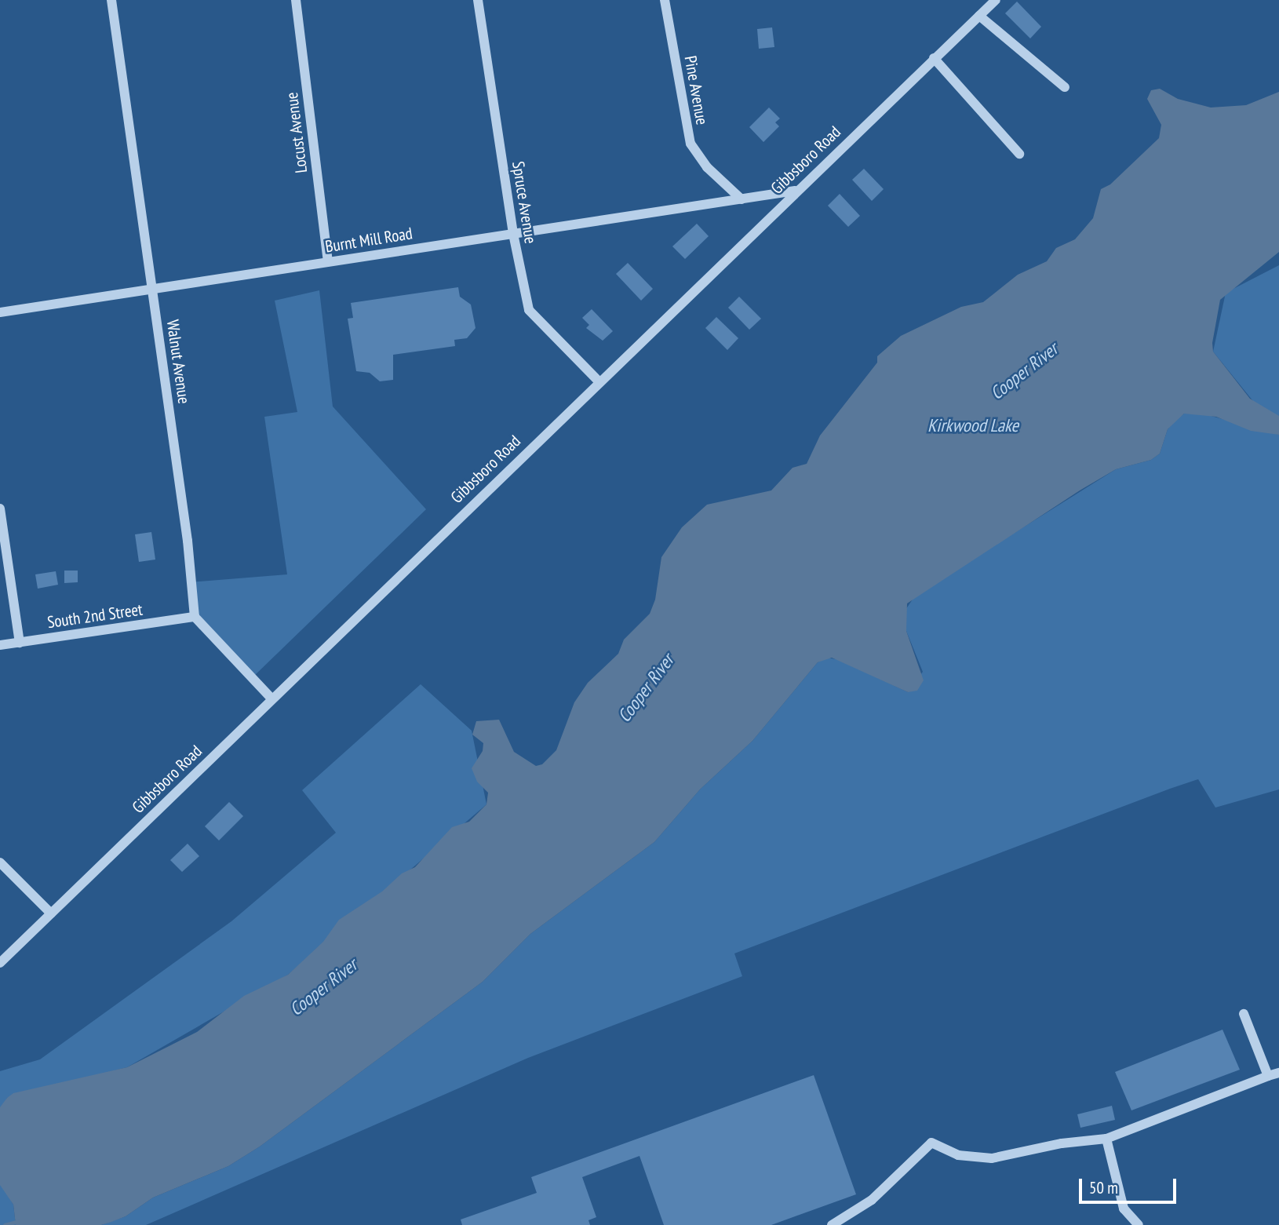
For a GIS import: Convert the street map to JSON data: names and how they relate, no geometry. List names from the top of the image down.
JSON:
{
  "streets": {
    "street": [
      "Pine Avenue",
      "Locust Avenue",
      "Gibbsboro Road",
      "Spruce Avenue",
      "Burnt Mill Road",
      "Walnut Avenue",
      "South 2nd Street"
    ]
  },
  "crossings": [
    ["Pine Avenue", "Burnt Mill Road"],
    ["Locust Avenue", "Burnt Mill Road"],
    ["Gibbsboro Road", "Spruce Avenue"],
    ["Gibbsboro Road", "Burnt Mill Road"],
    ["Spruce Avenue", "Burnt Mill Road"],
    ["Burnt Mill Road", "Walnut Avenue"],
    ["Walnut Avenue", "South 2nd Street"]
  ],
  "water": ["Cooper River", "Kirkwood Lake"],
  "scale_bar": "50 m"
}
